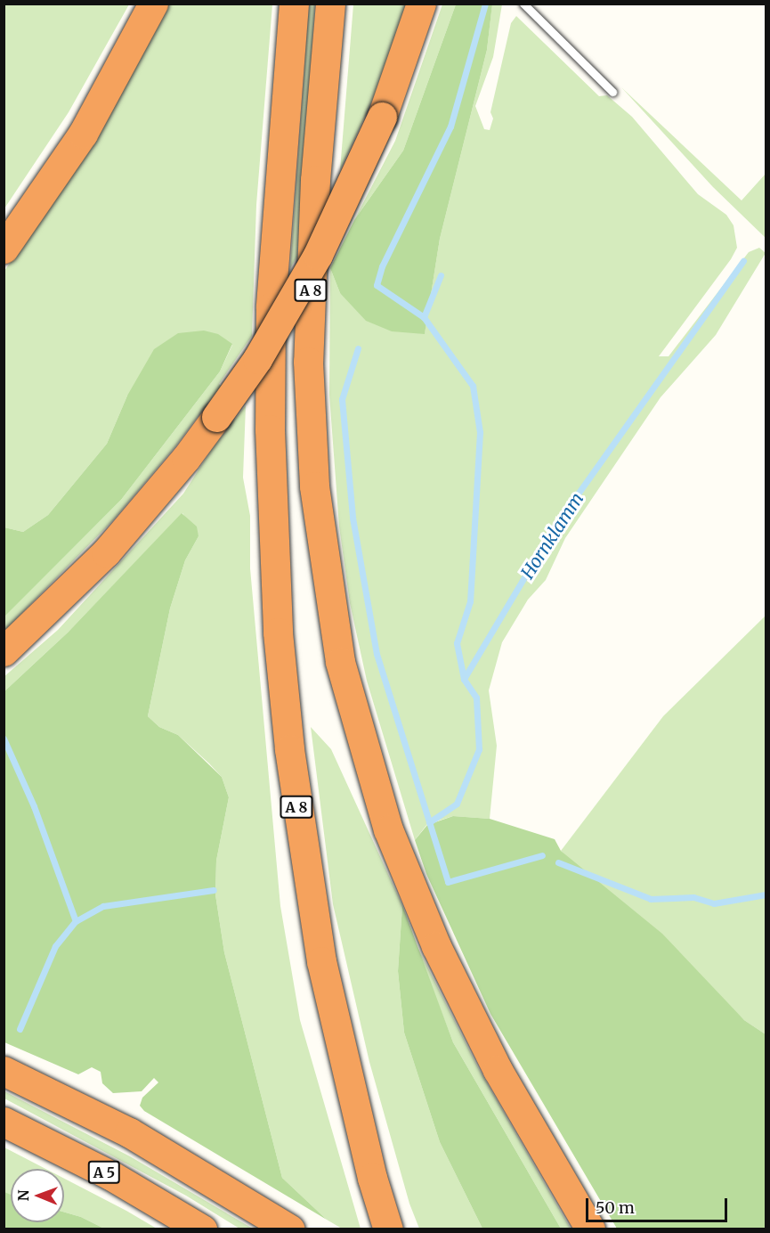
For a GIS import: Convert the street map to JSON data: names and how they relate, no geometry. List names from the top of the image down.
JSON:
{
  "streets": {
    "highway": ["A 8", "A 5"]
  },
  "water": ["Hornklamm"],
  "scale_bar": "50 m",
  "north": "left"
}
